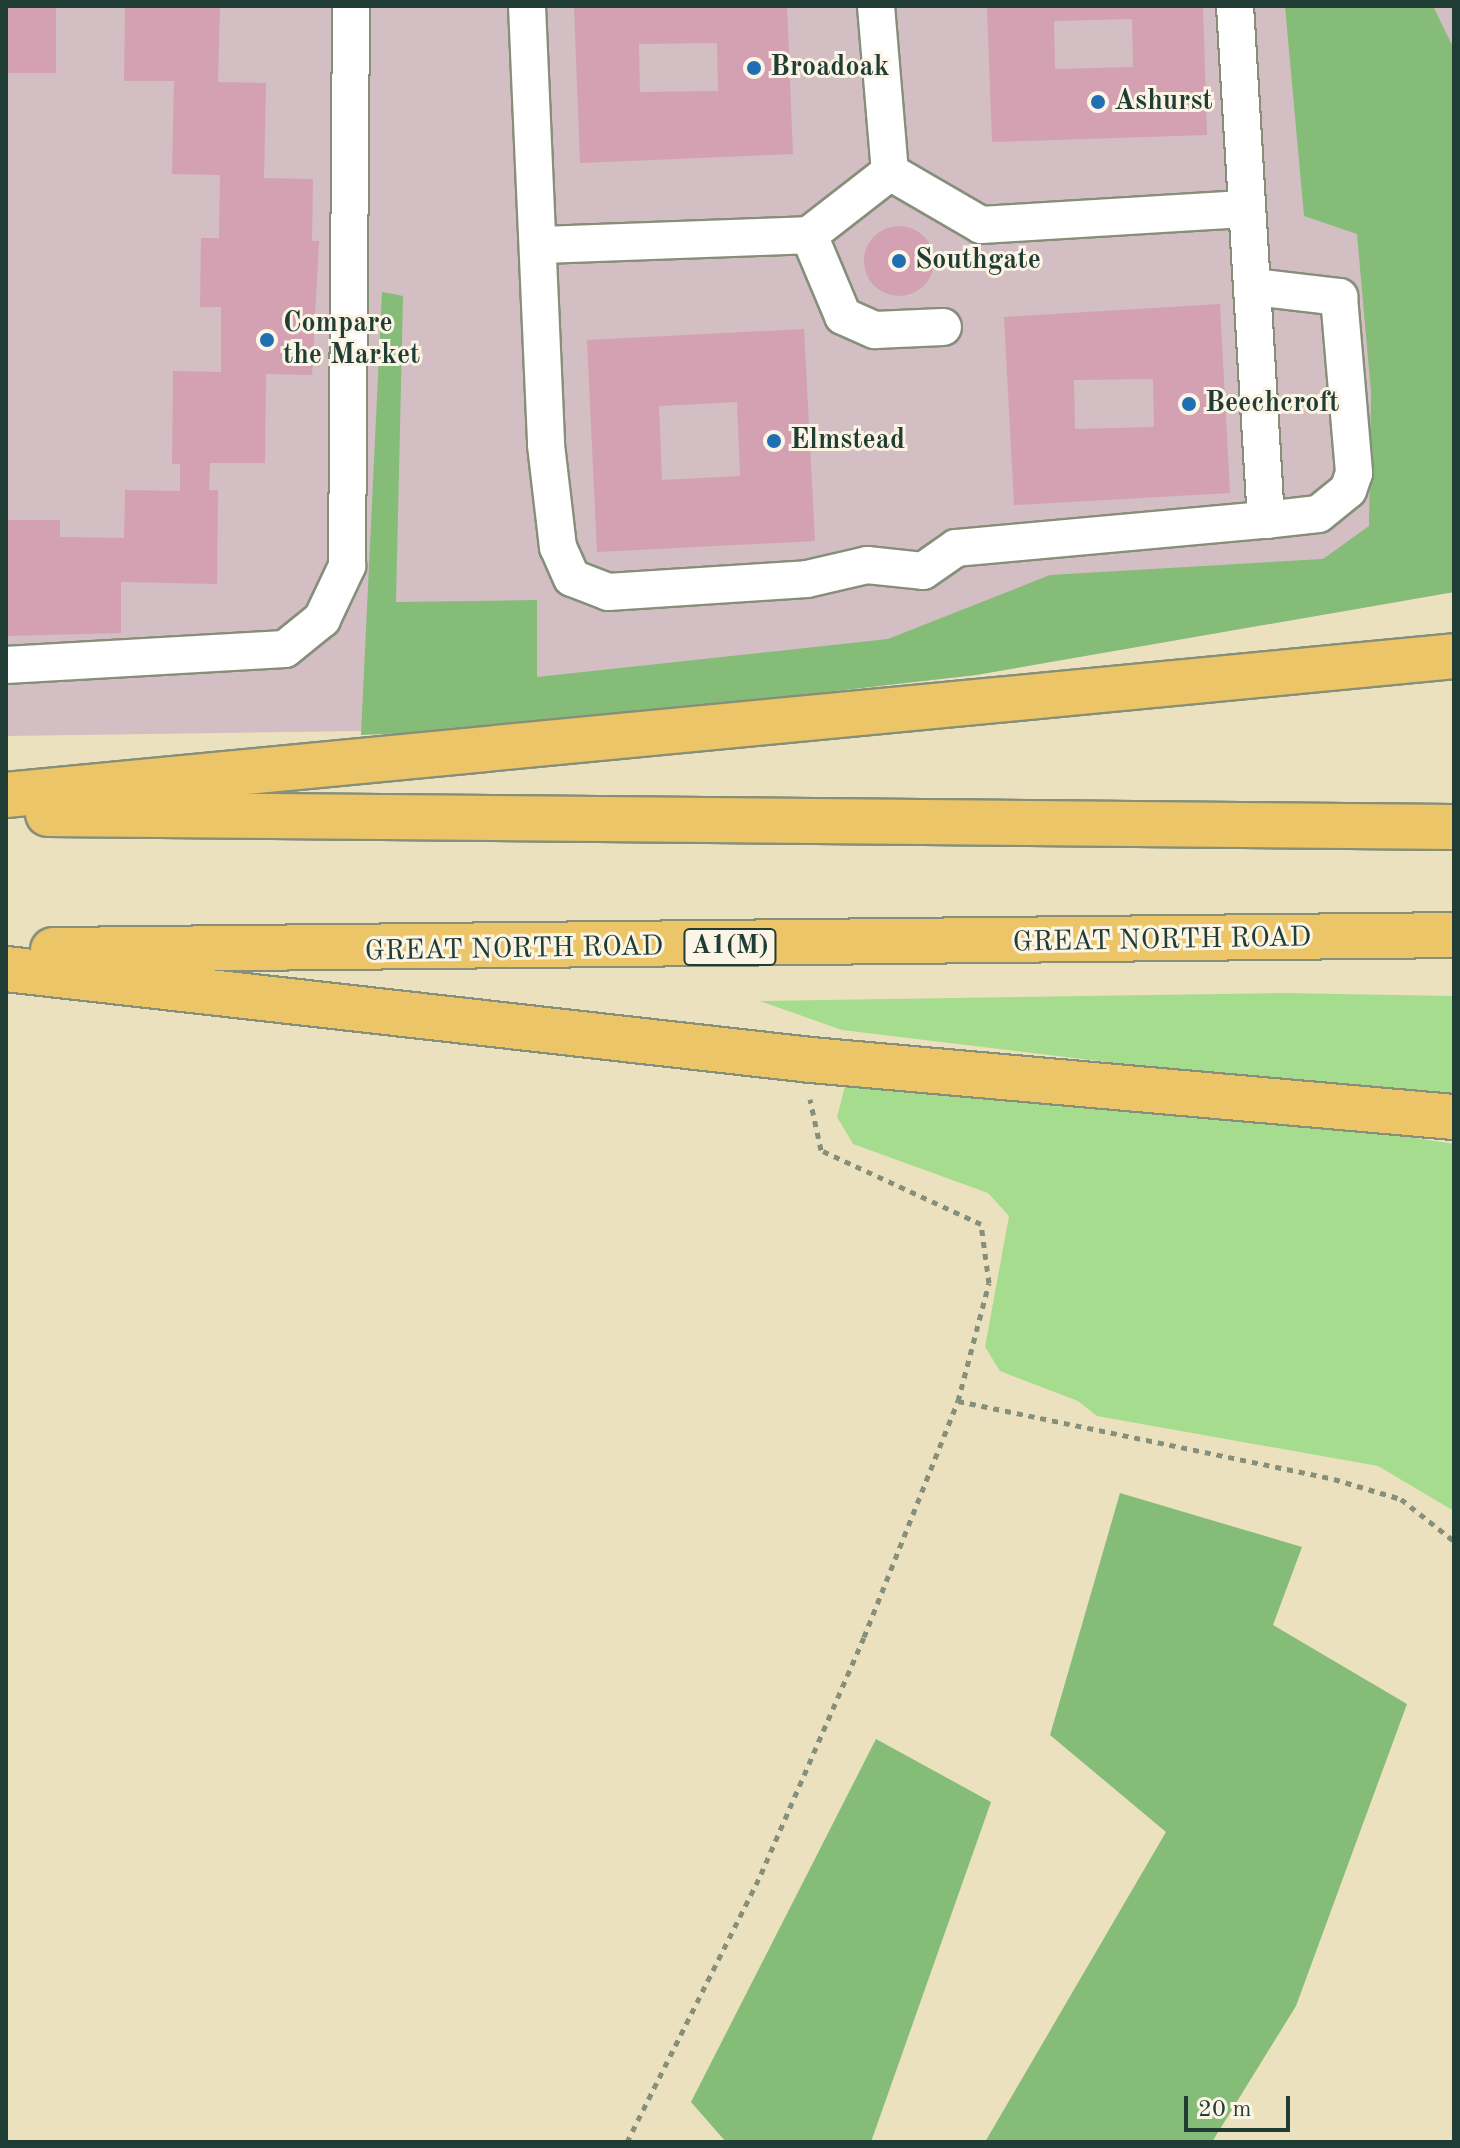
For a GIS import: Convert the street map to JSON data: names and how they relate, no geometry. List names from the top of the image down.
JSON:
{
  "streets": {
    "highway": ["GREAT NORTH ROAD", "A1(M)"]
  },
  "places": [
    "Broadoak",
    "Ashurst",
    "Southgate",
    "Compare the Market",
    "Beechcroft",
    "Elmstead"
  ],
  "scale_bar": "20 m"
}
